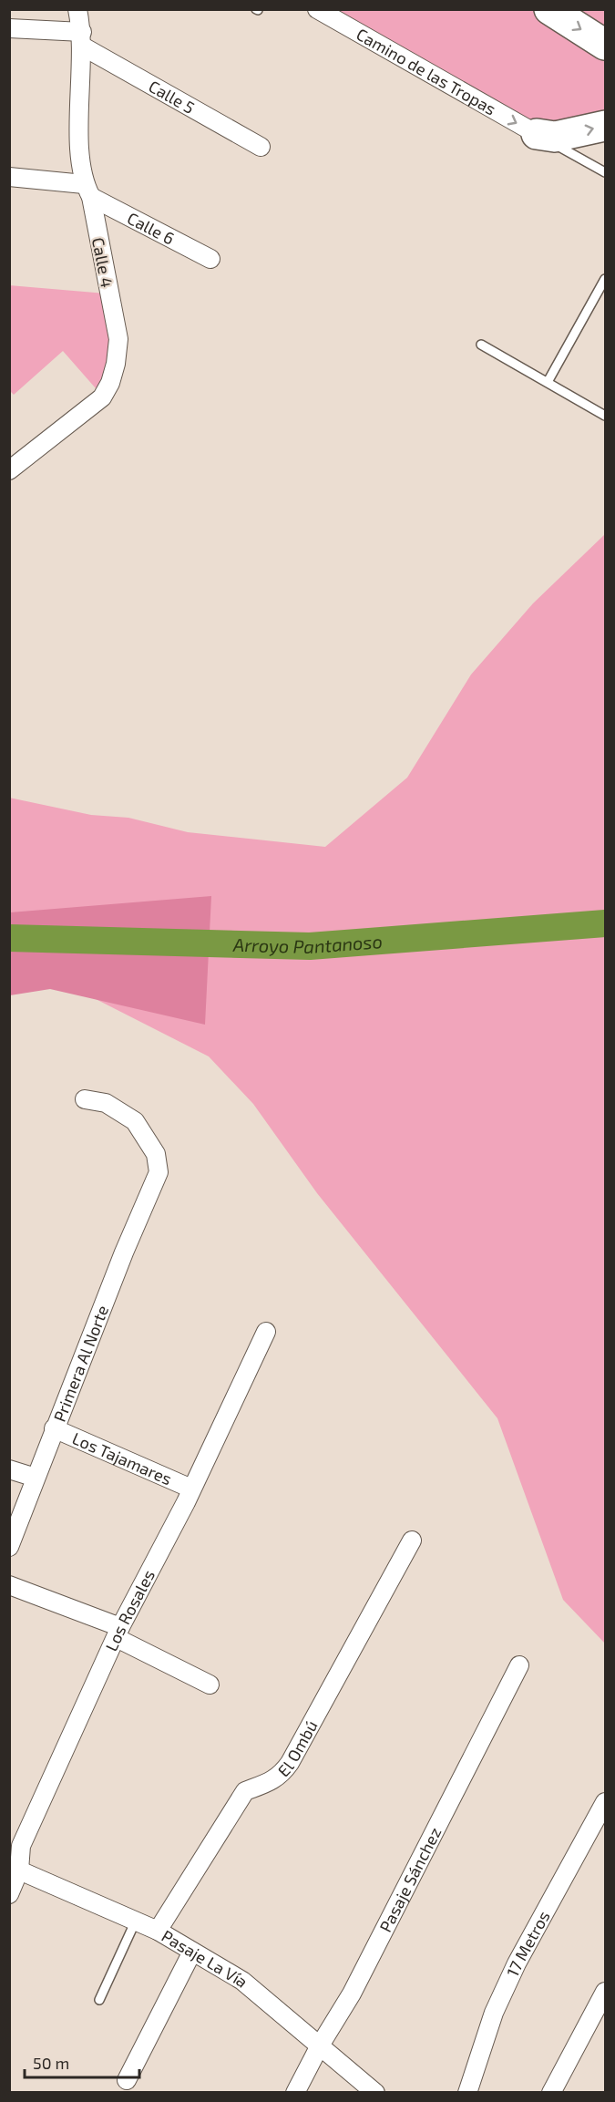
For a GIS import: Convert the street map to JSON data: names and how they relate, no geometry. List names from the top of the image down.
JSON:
{
  "streets": {
    "street": [
      "Camino de las Tropas",
      "Calle 5",
      "Calle 6",
      "Calle 4",
      "Primera Al Norte",
      "Los Tajamares",
      "Los Rosales",
      "El Ombú",
      "Pasaje Sánchez",
      "17 Metros",
      "Pasaje La Vía"
    ]
  },
  "crossings": [
    ["Calle 5", "Calle 4"],
    ["Calle 6", "Calle 4"],
    ["Primera Al Norte", "Los Tajamares"],
    ["Los Tajamares", "Los Rosales"],
    ["Los Rosales", "Pasaje La Vía"],
    ["El Ombú", "Pasaje La Vía"],
    ["Pasaje Sánchez", "Pasaje La Vía"]
  ],
  "one_way": ["Camino de las Tropas"],
  "water": ["Arroyo Pantanoso"],
  "scale_bar": "50 m"
}
